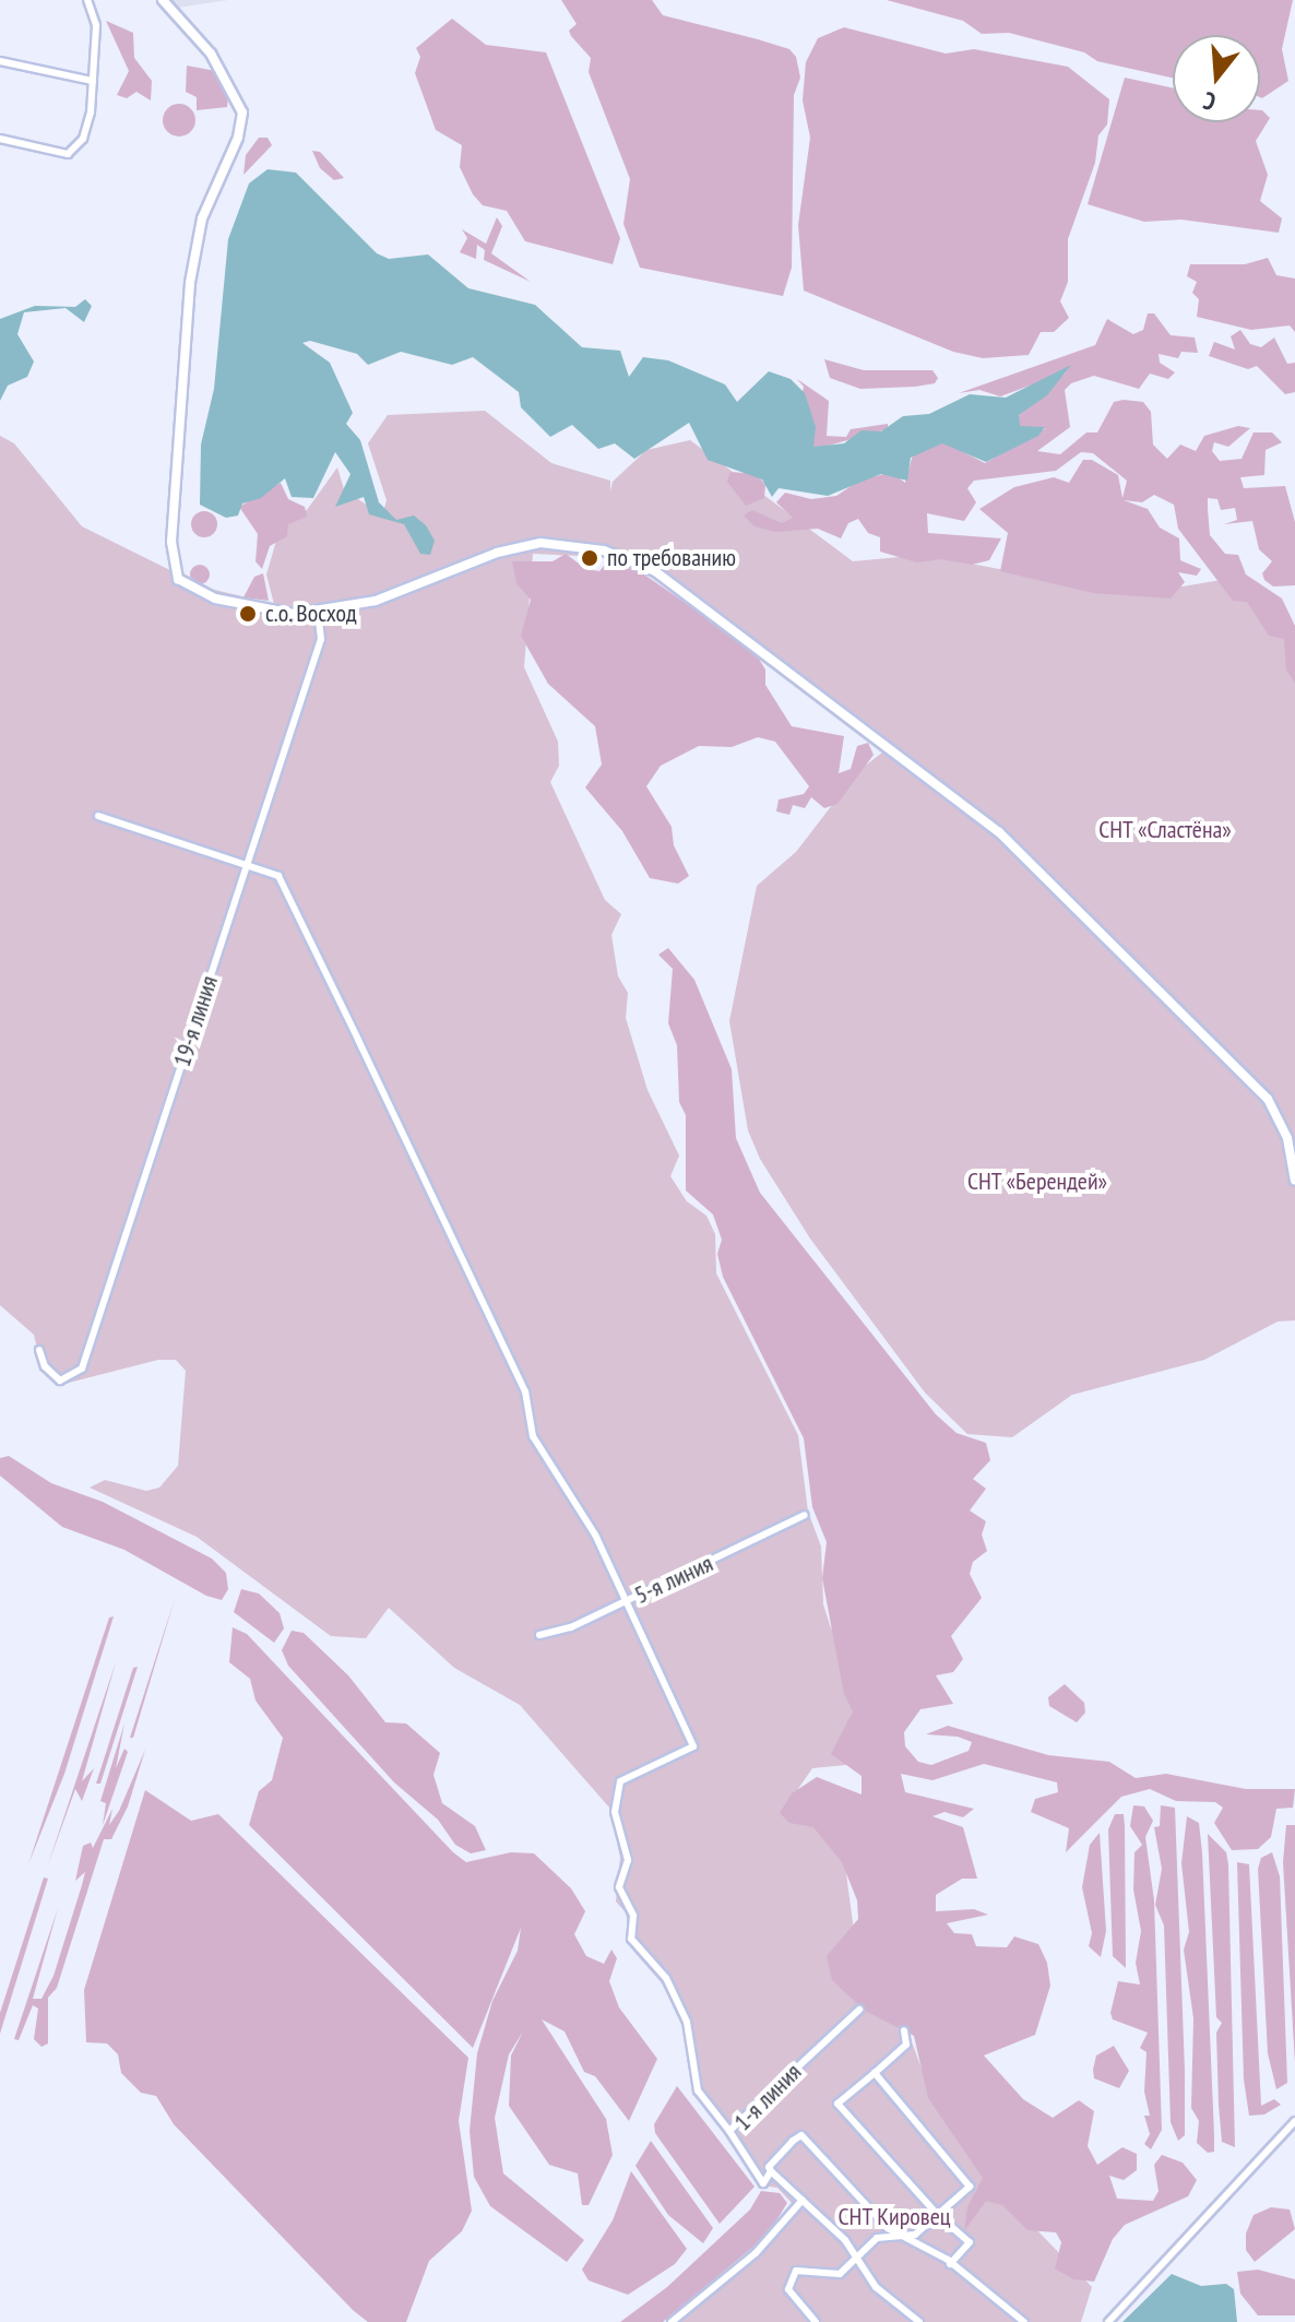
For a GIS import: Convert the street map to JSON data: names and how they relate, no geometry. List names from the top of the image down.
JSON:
{
  "streets": {
    "street": ["19-я линия", "5-я линия", "1-я линия"]
  },
  "parks": ["СНТ «Сластёна»", "СНТ «Берендей»", "СНТ Кировец"],
  "places": ["по требованию", "с.о. Восход"],
  "north": "bottom"
}
